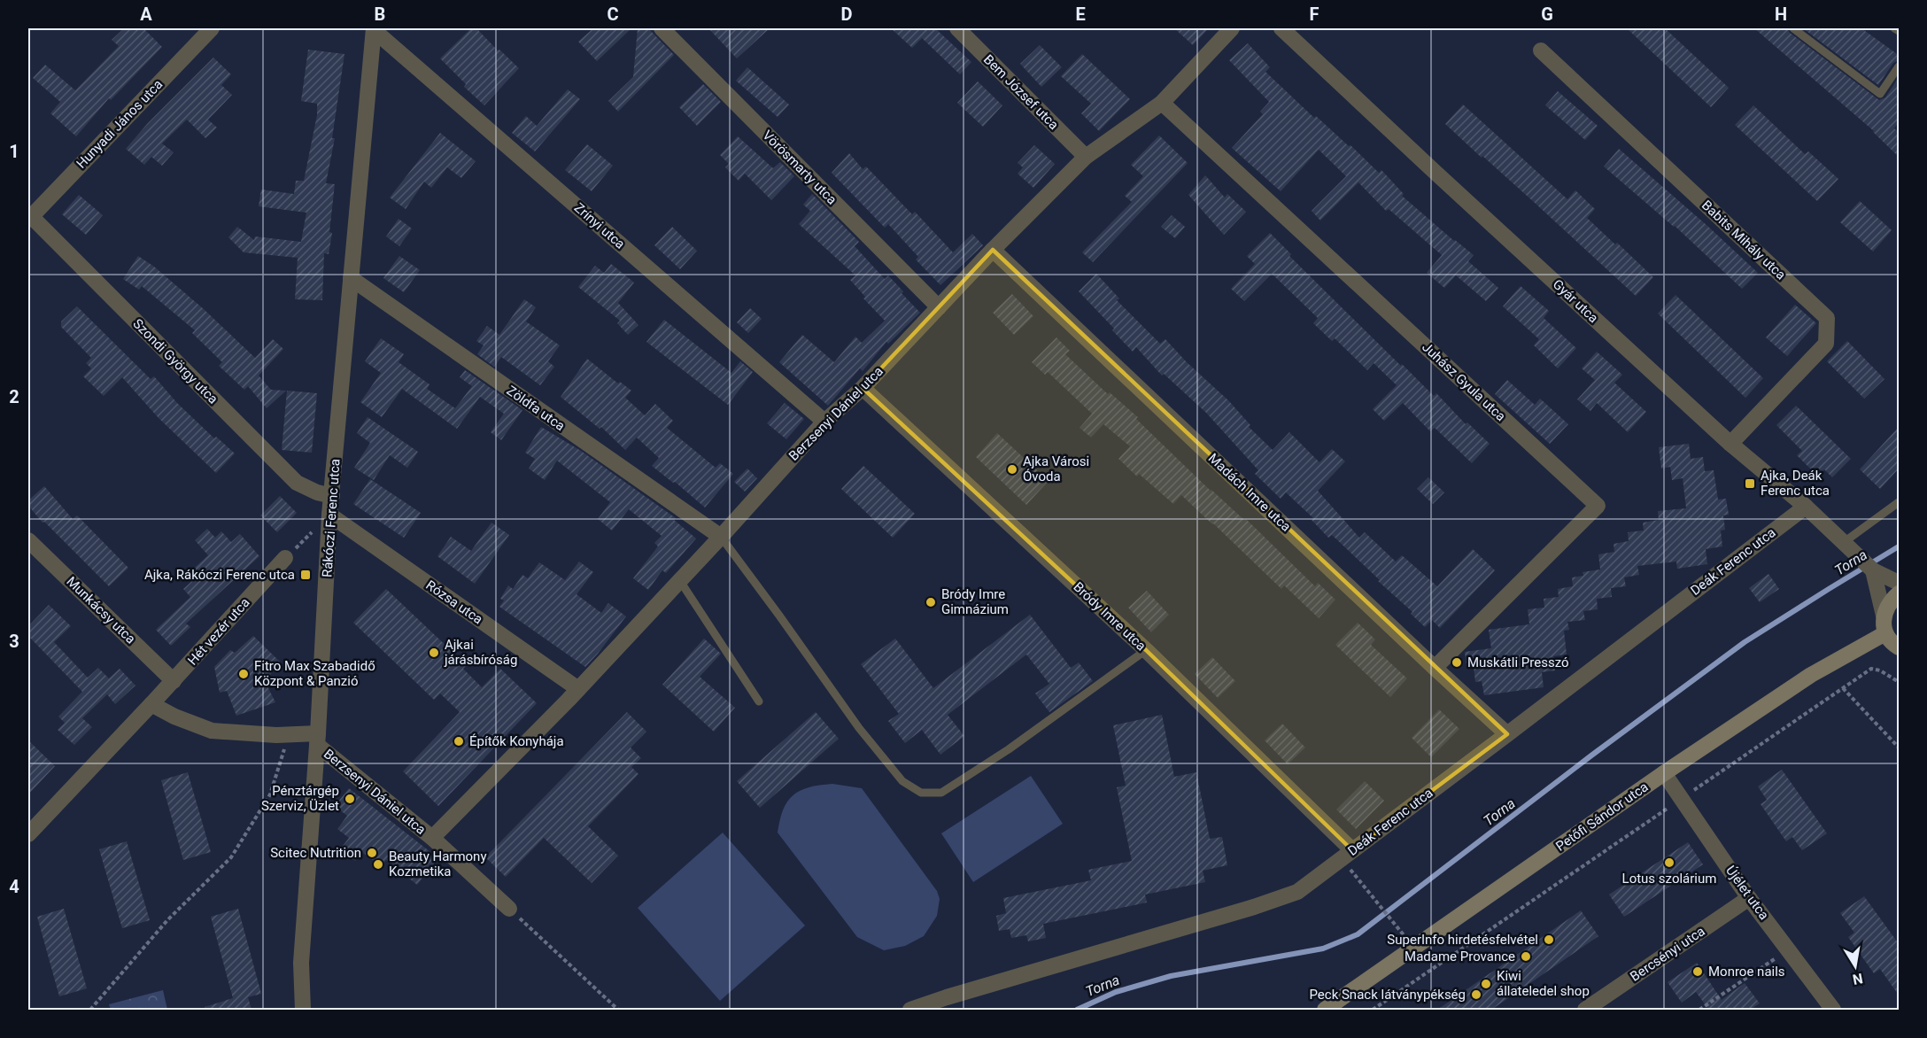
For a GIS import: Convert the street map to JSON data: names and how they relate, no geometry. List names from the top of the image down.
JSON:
{
  "streets": {
    "main road": ["Petőfi Sándor utca"],
    "street": [
      "Bem József utca",
      "Hunyadi János utca",
      "Vörösmarty utca",
      "Zrínyi utca",
      "Babits Mihály utca",
      "Gyár utca",
      "Szondi György utca",
      "Juhász Gyula utca",
      "Zöldfa utca",
      "Berzsenyi Dániel utca",
      "Madách Imre utca",
      "Rákóczi Ferenc utca",
      "Deák Ferenc utca",
      "Rózsa utca",
      "Munkácsy utca",
      "Bródy Imre utca",
      "Hét vezér utca",
      "Újélet utca",
      "Bercsényi utca"
    ]
  },
  "crossings": [
    ["Bem József utca", "Berzsenyi Dániel utca"],
    ["Hunyadi János utca", "Szondi György utca"],
    ["Vörösmarty utca", "Berzsenyi Dániel utca"],
    ["Zrínyi utca", "Berzsenyi Dániel utca"],
    ["Zrínyi utca", "Rákóczi Ferenc utca"],
    ["Babits Mihály utca", "Gyár utca"],
    ["Gyár utca", "Deák Ferenc utca"],
    ["Szondi György utca", "Rákóczi Ferenc utca"],
    ["Juhász Gyula utca", "Berzsenyi Dániel utca"],
    ["Juhász Gyula utca", "Madách Imre utca"],
    ["Zöldfa utca", "Berzsenyi Dániel utca"],
    ["Zöldfa utca", "Rákóczi Ferenc utca"],
    ["Berzsenyi Dániel utca", "Madách Imre utca"],
    ["Berzsenyi Dániel utca", "Rákóczi Ferenc utca"],
    ["Berzsenyi Dániel utca", "Rózsa utca"],
    ["Berzsenyi Dániel utca", "Bródy Imre utca"],
    ["Madách Imre utca", "Deák Ferenc utca"],
    ["Rákóczi Ferenc utca", "Rózsa utca"],
    ["Deák Ferenc utca", "Bródy Imre utca"],
    ["Munkácsy utca", "Hét vezér utca"],
    ["Petőfi Sándor utca", "Újélet utca"],
    ["Újélet utca", "Bercsényi utca"]
  ],
  "water": ["Torna"],
  "places": {
    "other": [
      "Ajka Városi Óvoda",
      "Bródy Imre Gimnázium",
      "Ajkai járásbíróság",
      "Muskátli Presszó",
      "Fitro Max Szabadidő Központ & Panzió",
      "Építők Konyhája",
      "Pénztárgép Szerviz, Üzlet",
      "Scitec Nutrition",
      "Lotus szolárium",
      "Beauty Harmony Kozmetika",
      "SuperInfo hirdetésfelvétel",
      "Madame Provance",
      "Monroe nails",
      "Kiwi állateledel shop",
      "Peck Snack látványpékség"
    ],
    "transit": ["Ajka, Deák Ferenc utca", "Ajka, Rákóczi Ferenc utca"]
  },
  "north": "bottom",
  "grid": {
    "columns": [
      "A",
      "B",
      "C",
      "D",
      "E",
      "F",
      "G",
      "H"
    ],
    "rows": [
      "1",
      "2",
      "3",
      "4"
    ]
  }
}
